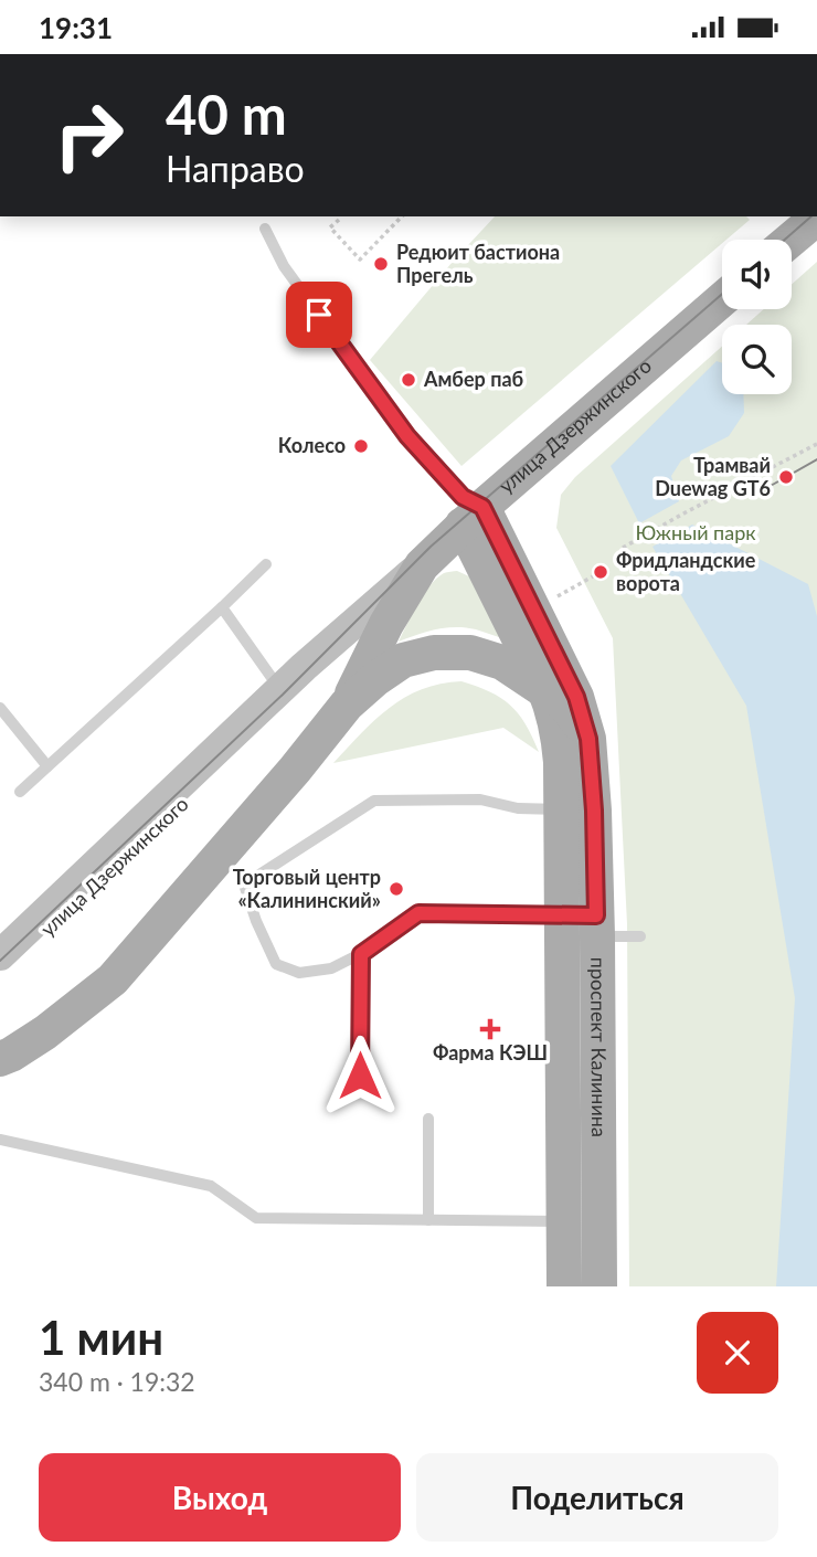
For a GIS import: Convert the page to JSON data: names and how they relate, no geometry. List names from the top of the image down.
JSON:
{
  "streets": {
    "main road": ["улица Дзержинского", "проспект Калинина"]
  },
  "crossings": [
    ["улица Дзержинского", "проспект Калинина"]
  ],
  "parks": ["Южный парк"],
  "places": {
    "other": [
      "Редюит бастиона Прегель",
      "Амбер паб",
      "Колесо",
      "Трамвай Duewag GT6",
      "Фридландские ворота",
      "Торговый центр «Калининский»"
    ],
    "health": ["Фарма КЭШ"]
  },
  "page": {
    "status": "19:31",
    "turn": ["40 m", "Направо"],
    "heading": ["1 мин", "340 m · 19:32"],
    "buttons": ["Выход", "Поделиться"]
  }
}
